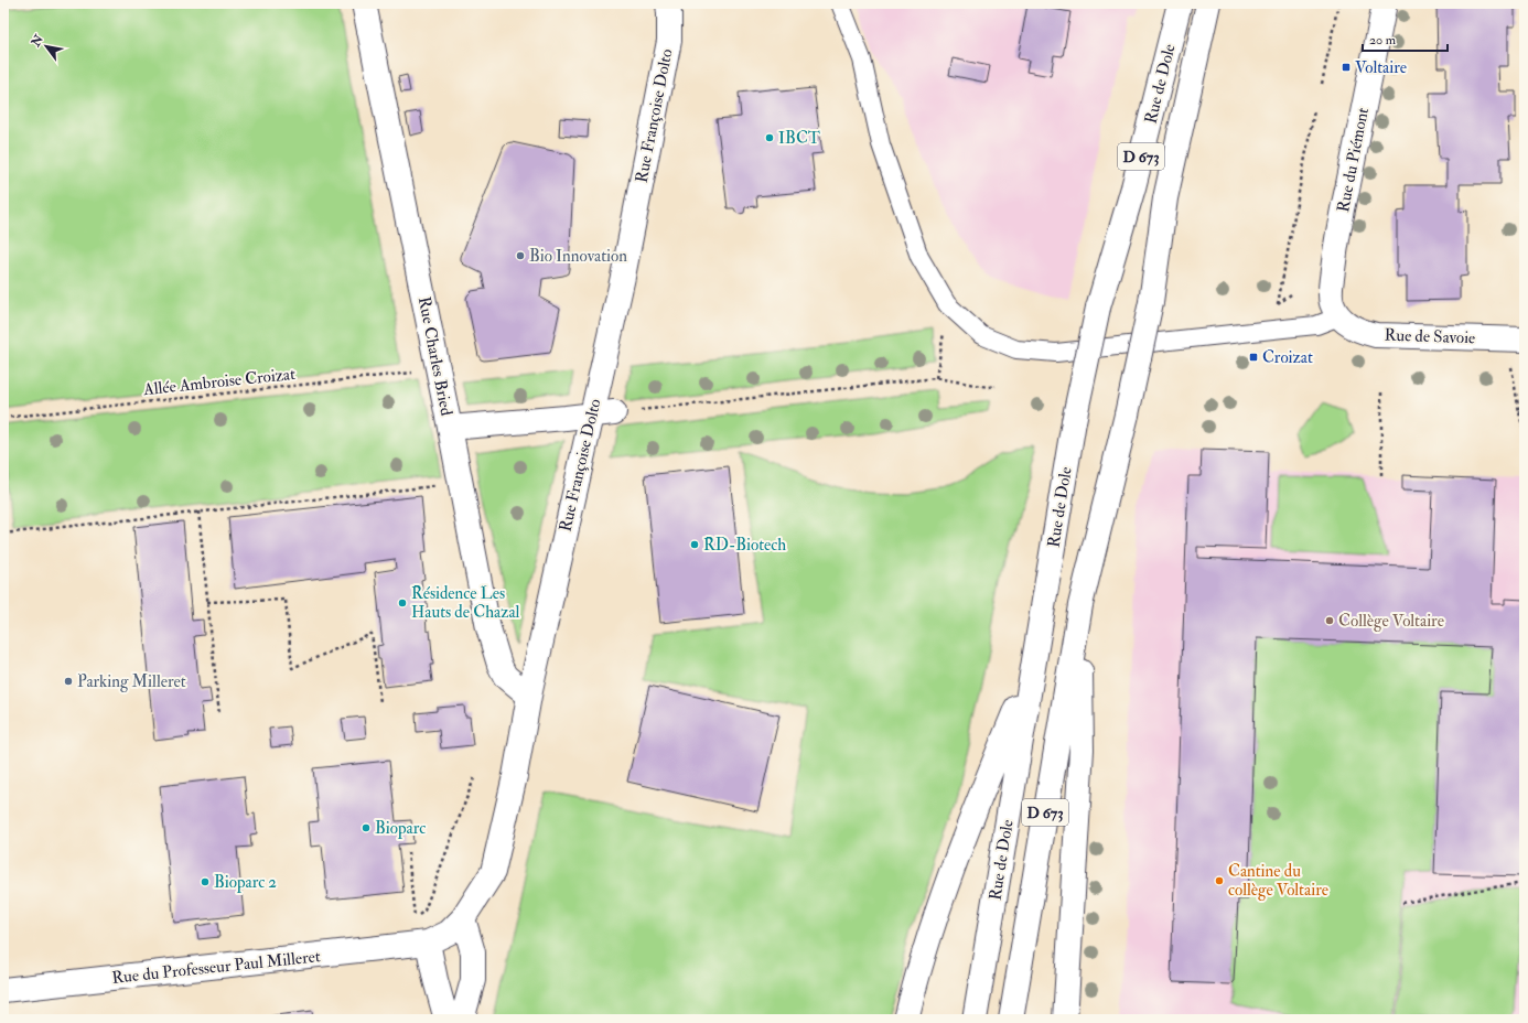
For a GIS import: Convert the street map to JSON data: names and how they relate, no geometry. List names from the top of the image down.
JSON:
{
  "streets": {
    "street": [
      "Rue de Dole",
      "Rue Françoise Dolto",
      "D 673",
      "Rue du Piémont",
      "Rue de Savoie",
      "Rue Charles Bried",
      "Rue du Professeur Paul Milleret"
    ],
    "path": ["Allée Ambroise Croizat"]
  },
  "crossings": [
    ["Rue Françoise Dolto", "Rue Charles Bried"],
    ["Rue Françoise Dolto", "Rue du Professeur Paul Milleret"],
    ["Rue du Piémont", "Rue de Savoie"],
    ["Rue Charles Bried", "Allée Ambroise Croizat"]
  ],
  "places": {
    "transit": ["Voltaire", "Croizat"],
    "other": [
      "IBCT",
      "Bio Innovation",
      "RD-Biotech",
      "Résidence Les Hauts de Chazal",
      "Collège Voltaire",
      "Parking Milleret",
      "Bioparc",
      "Cantine du collège Voltaire",
      "Bioparc 2"
    ]
  },
  "scale_bar": "20 m",
  "north": "top left"
}
